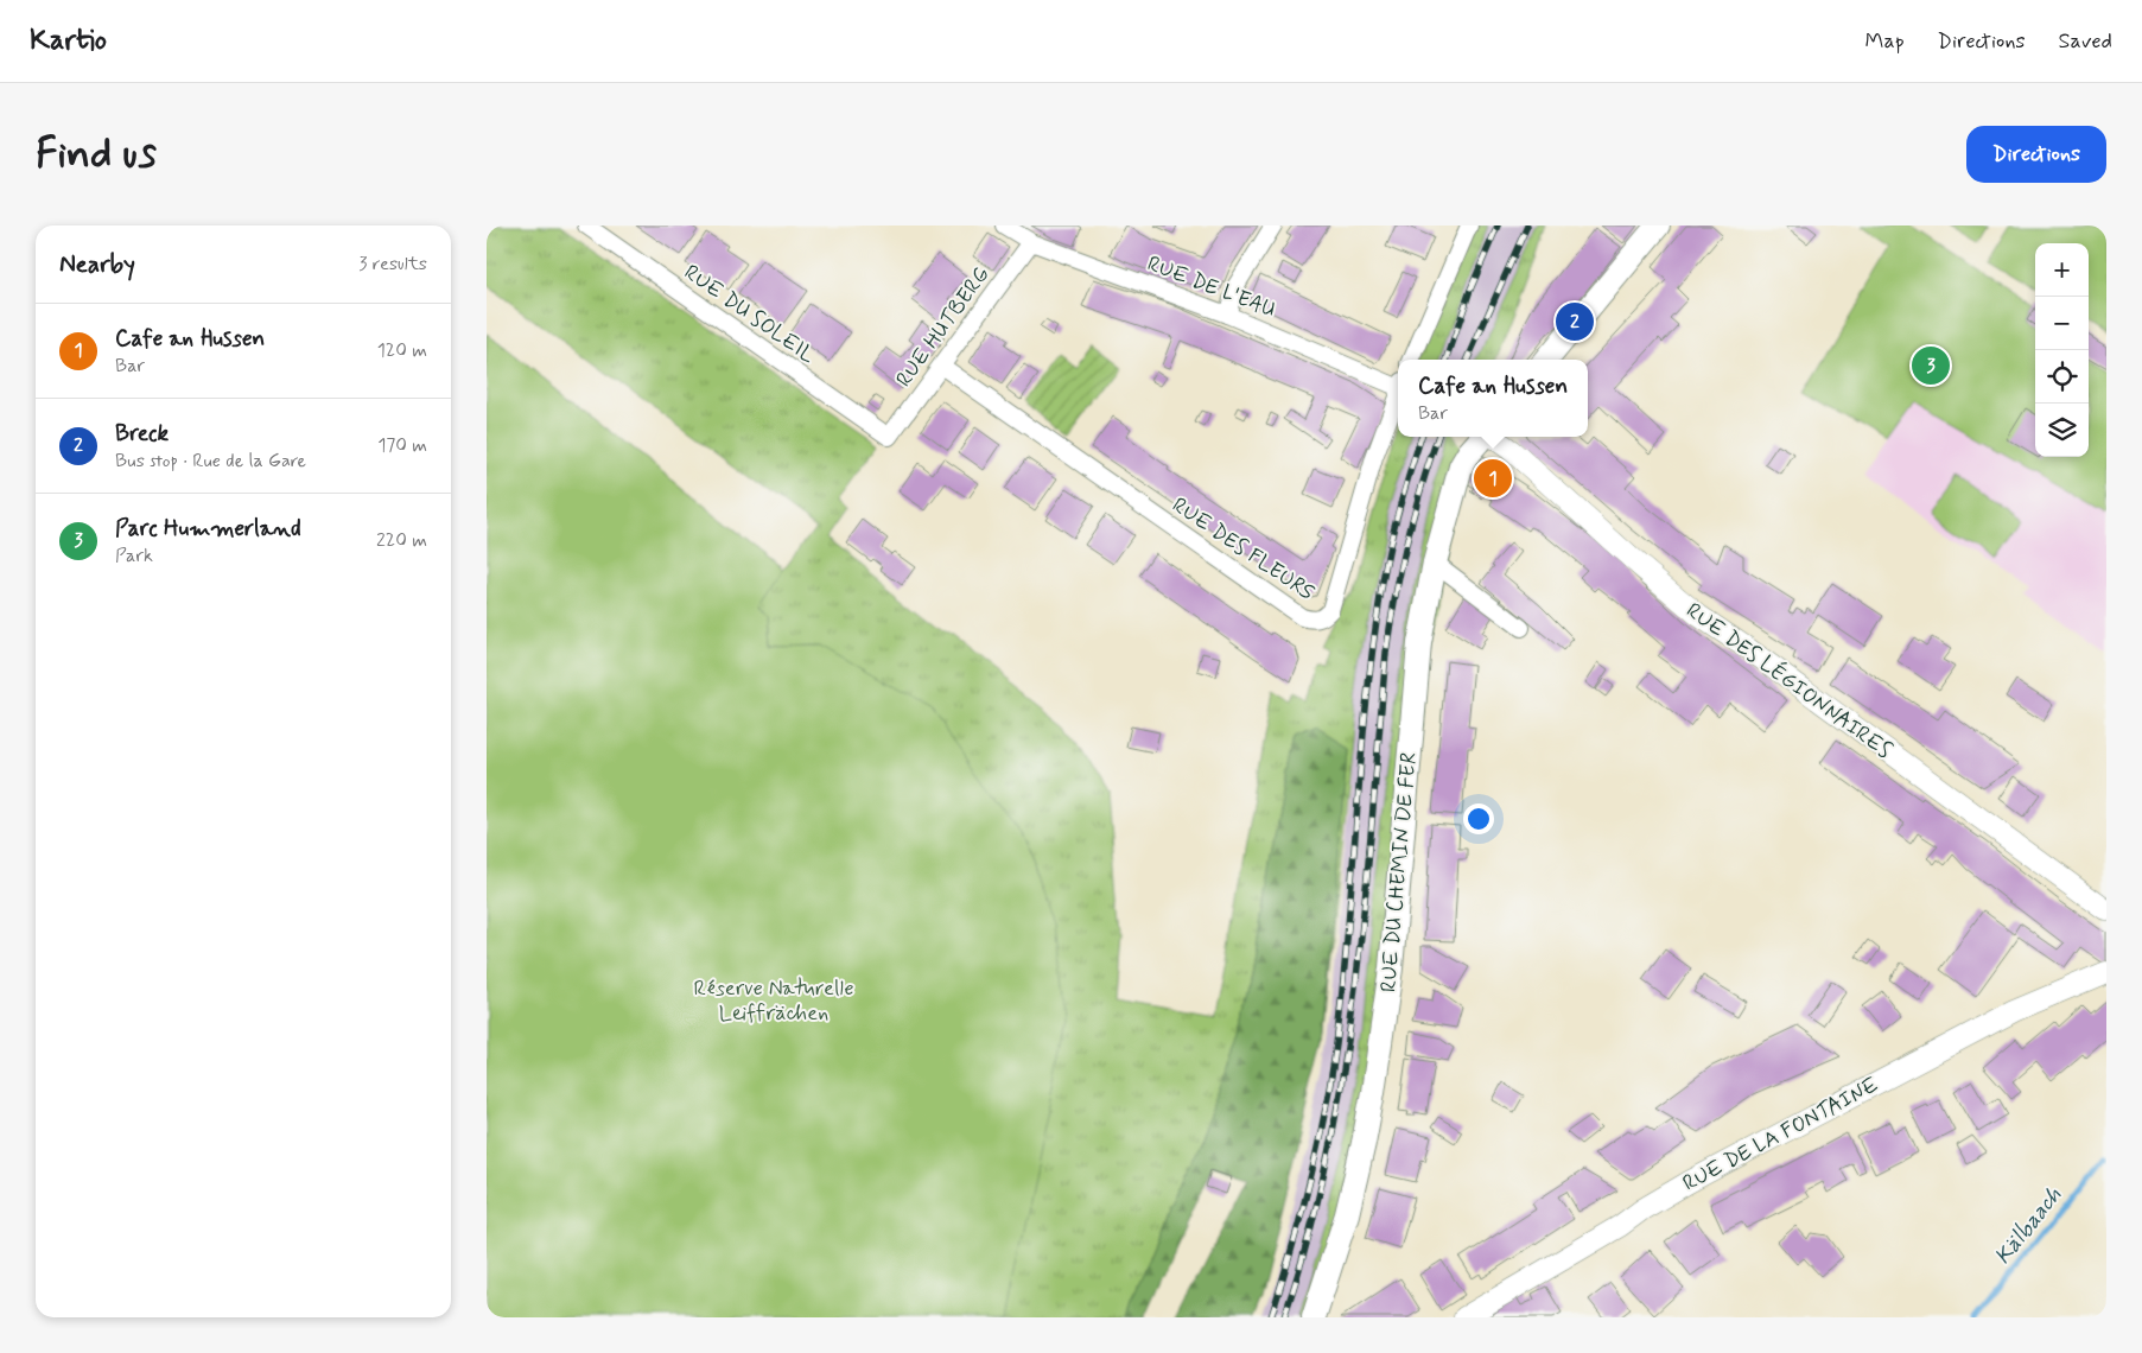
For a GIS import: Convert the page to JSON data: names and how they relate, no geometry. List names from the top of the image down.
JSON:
{
  "streets": {
    "main road": ["RUE DU CHEMIN DE FER"],
    "street": [
      "RUE DE L'EAU",
      "RUE DU SOLEIL",
      "RUE HUTBERG",
      "RUE DES FLEURS",
      "RUE DES LÉGIONNAIRES",
      "RUE DE LA FONTAINE"
    ]
  },
  "crossings": [
    ["RUE DE L'EAU", "RUE HUTBERG"],
    ["RUE DU SOLEIL", "RUE HUTBERG"],
    ["RUE HUTBERG", "RUE DES FLEURS"]
  ],
  "water": ["Kälbaach"],
  "parks": ["Réserve Naturelle Leiffrächen"],
  "page": {
    "header": "Kartio",
    "nav": ["Map", "Directions", "Saved"],
    "buttons": "Directions",
    "title": "Find us",
    "heading": ["Nearby", "3 results"],
    "map_buttons": ["+", "−"],
    "pins": ["2", "3", "1"],
    "list": [
      {
        "mark": "1",
        "name": "Cafe an Hussen",
        "note": "Bar",
        "value": "120 m"
      },
      {
        "mark": "2",
        "name": "Breck",
        "note": "Bus stop · Rue de la Gare",
        "value": "170 m"
      },
      {
        "mark": "3",
        "name": "Parc Hummerland",
        "note": "Park",
        "value": "220 m"
      }
    ],
    "popup": ["Cafe an Hussen", "Bar"]
  }
}
